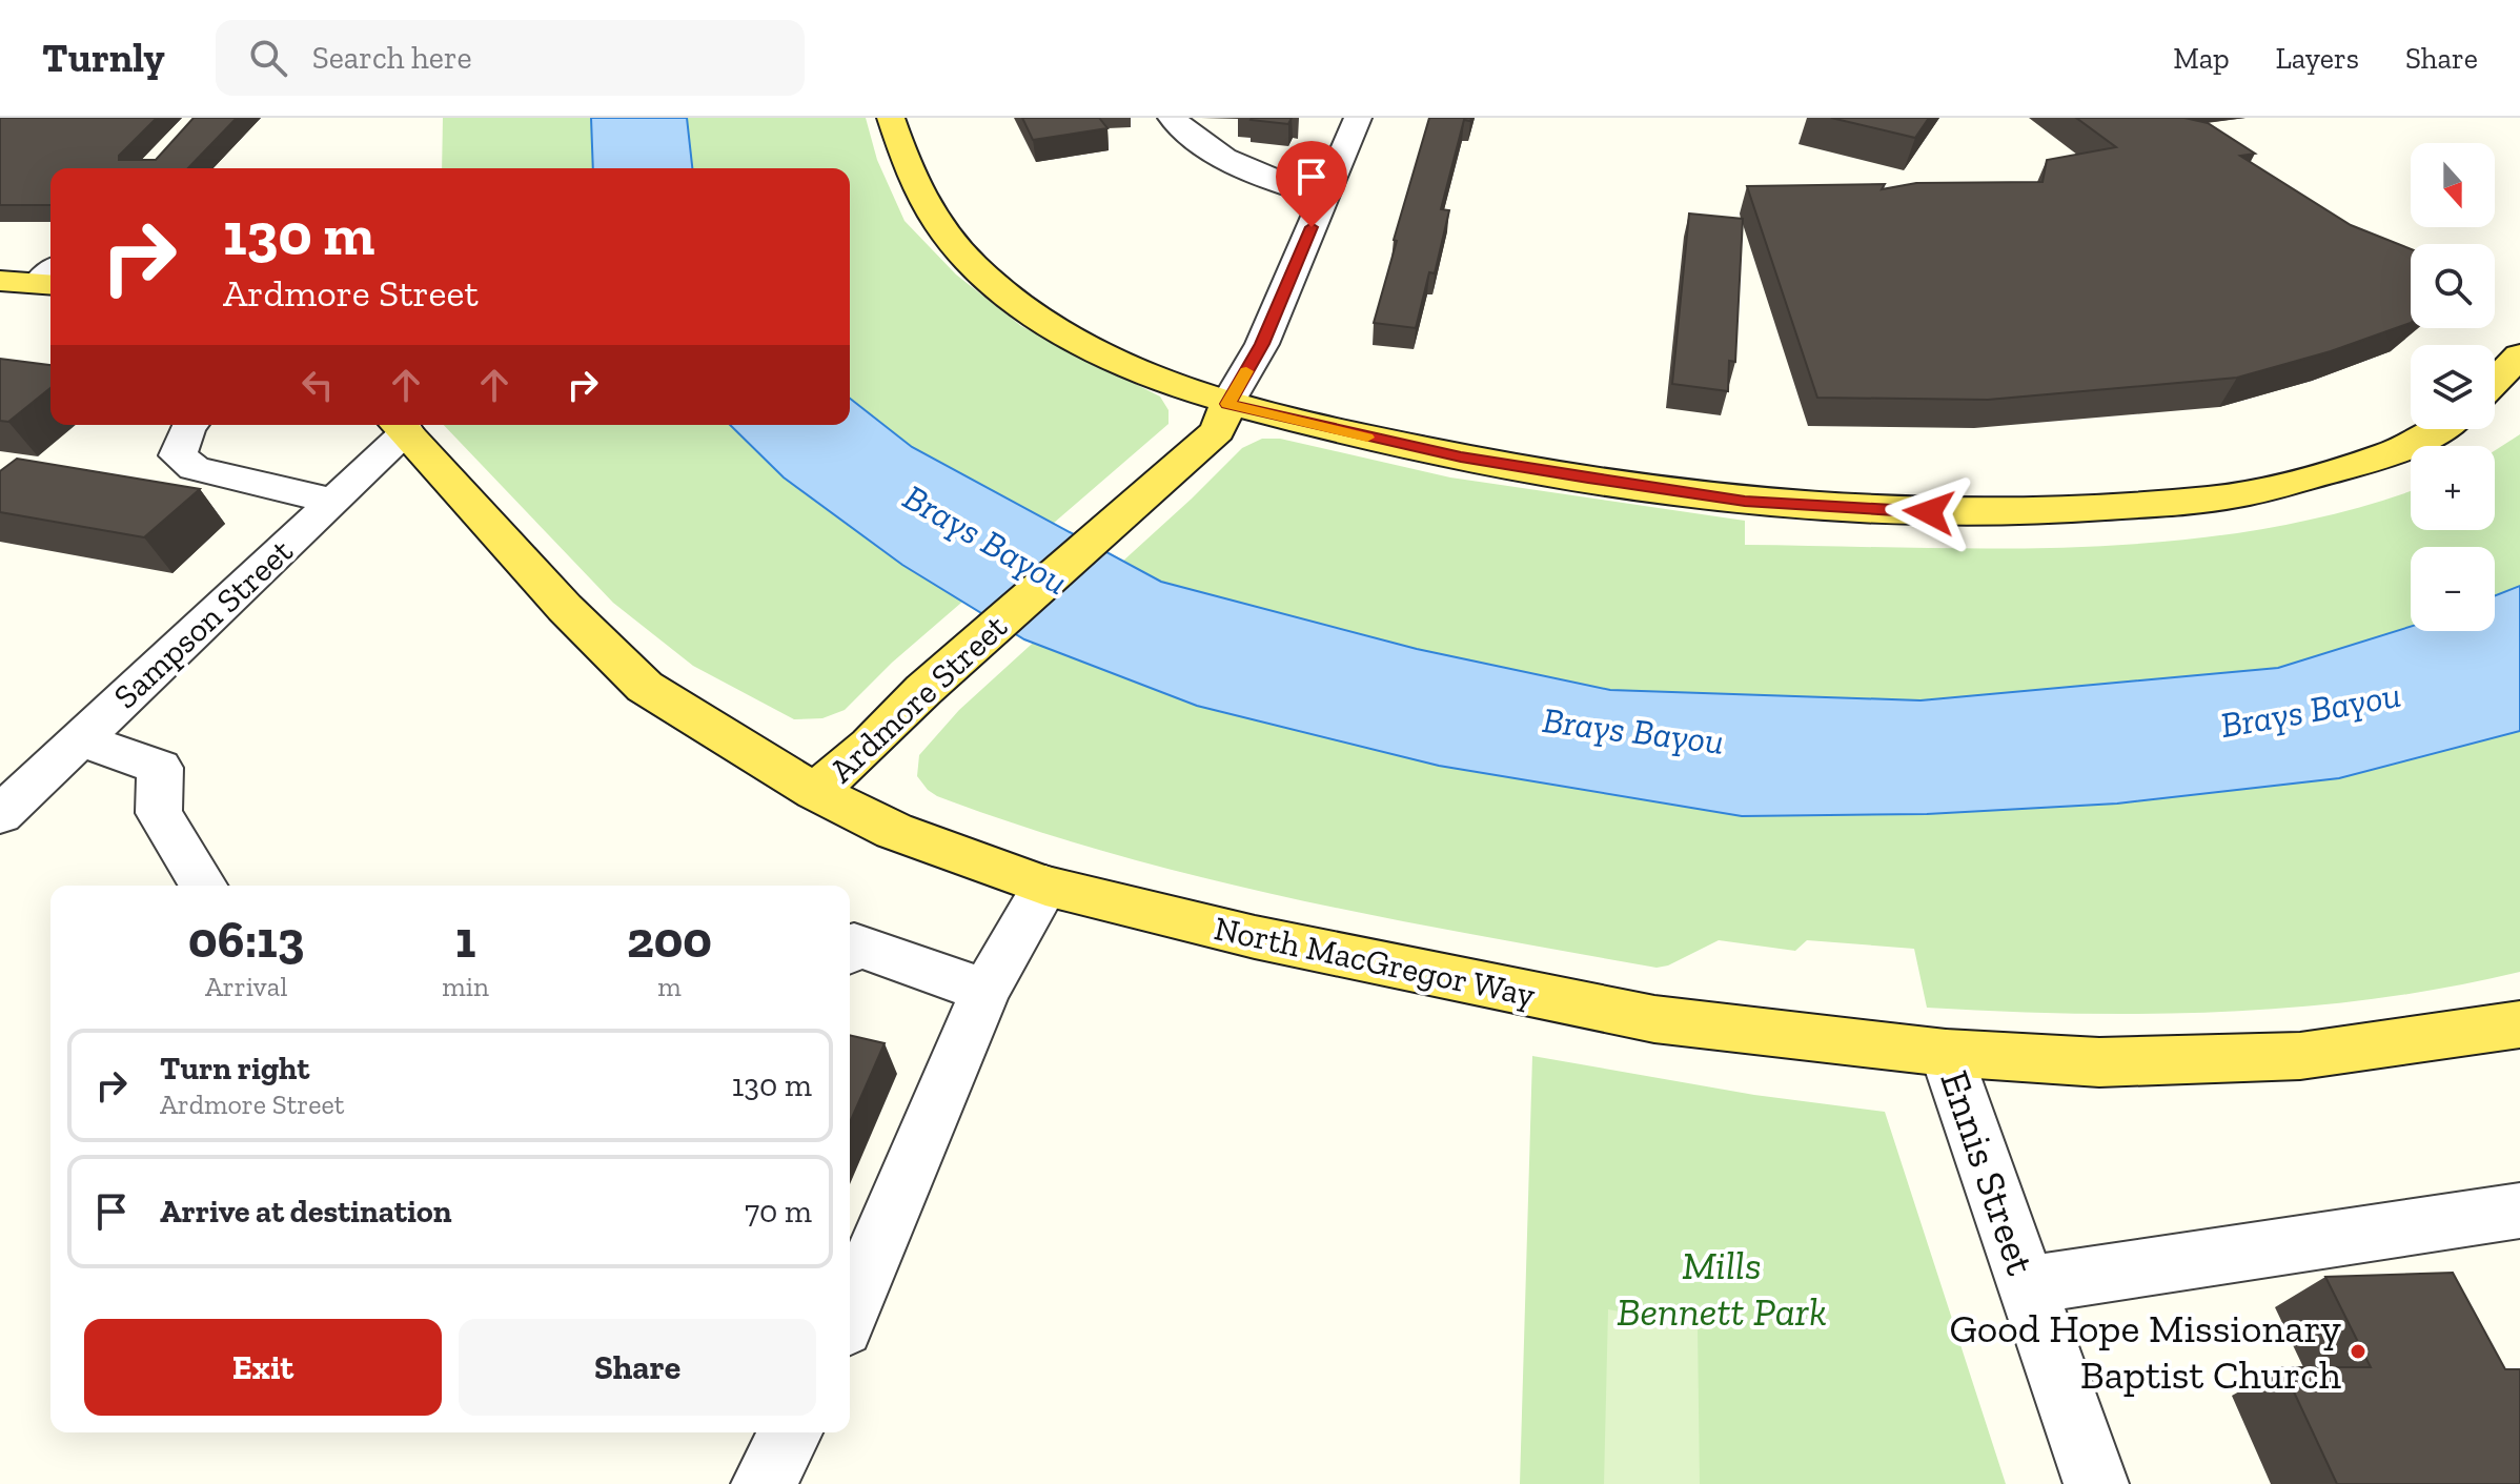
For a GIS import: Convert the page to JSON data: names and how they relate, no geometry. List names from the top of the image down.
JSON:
{
  "streets": {
    "main road": ["Ardmore Street", "North MacGregor Way"],
    "street": ["Sampson Street", "Ennis Street"]
  },
  "crossings": [
    ["Sampson Street", "North MacGregor Way"],
    ["Ardmore Street", "North MacGregor Way"],
    ["North MacGregor Way", "Ennis Street"]
  ],
  "water": ["Brays Bayou"],
  "parks": ["Mills Bennett Park"],
  "places": ["Good Hope Missionary Baptist Church"],
  "north": "bottom",
  "page": {
    "header": "Turnly",
    "search": "Search here",
    "nav": ["Map", "Layers", "Share"],
    "map_buttons": ["+", "−"],
    "turn": ["130 m", "Ardmore Street"],
    "eta": [
      "06:13",
      "Arrival",
      "1",
      "min",
      "200",
      "m"
    ],
    "list": [
      {
        "name": "Turn right",
        "note": "Ardmore Street",
        "value": "130 m"
      },
      {
        "name": "Arrive at destination",
        "value": "70 m"
      }
    ],
    "buttons": ["Exit", "Share"]
  }
}
